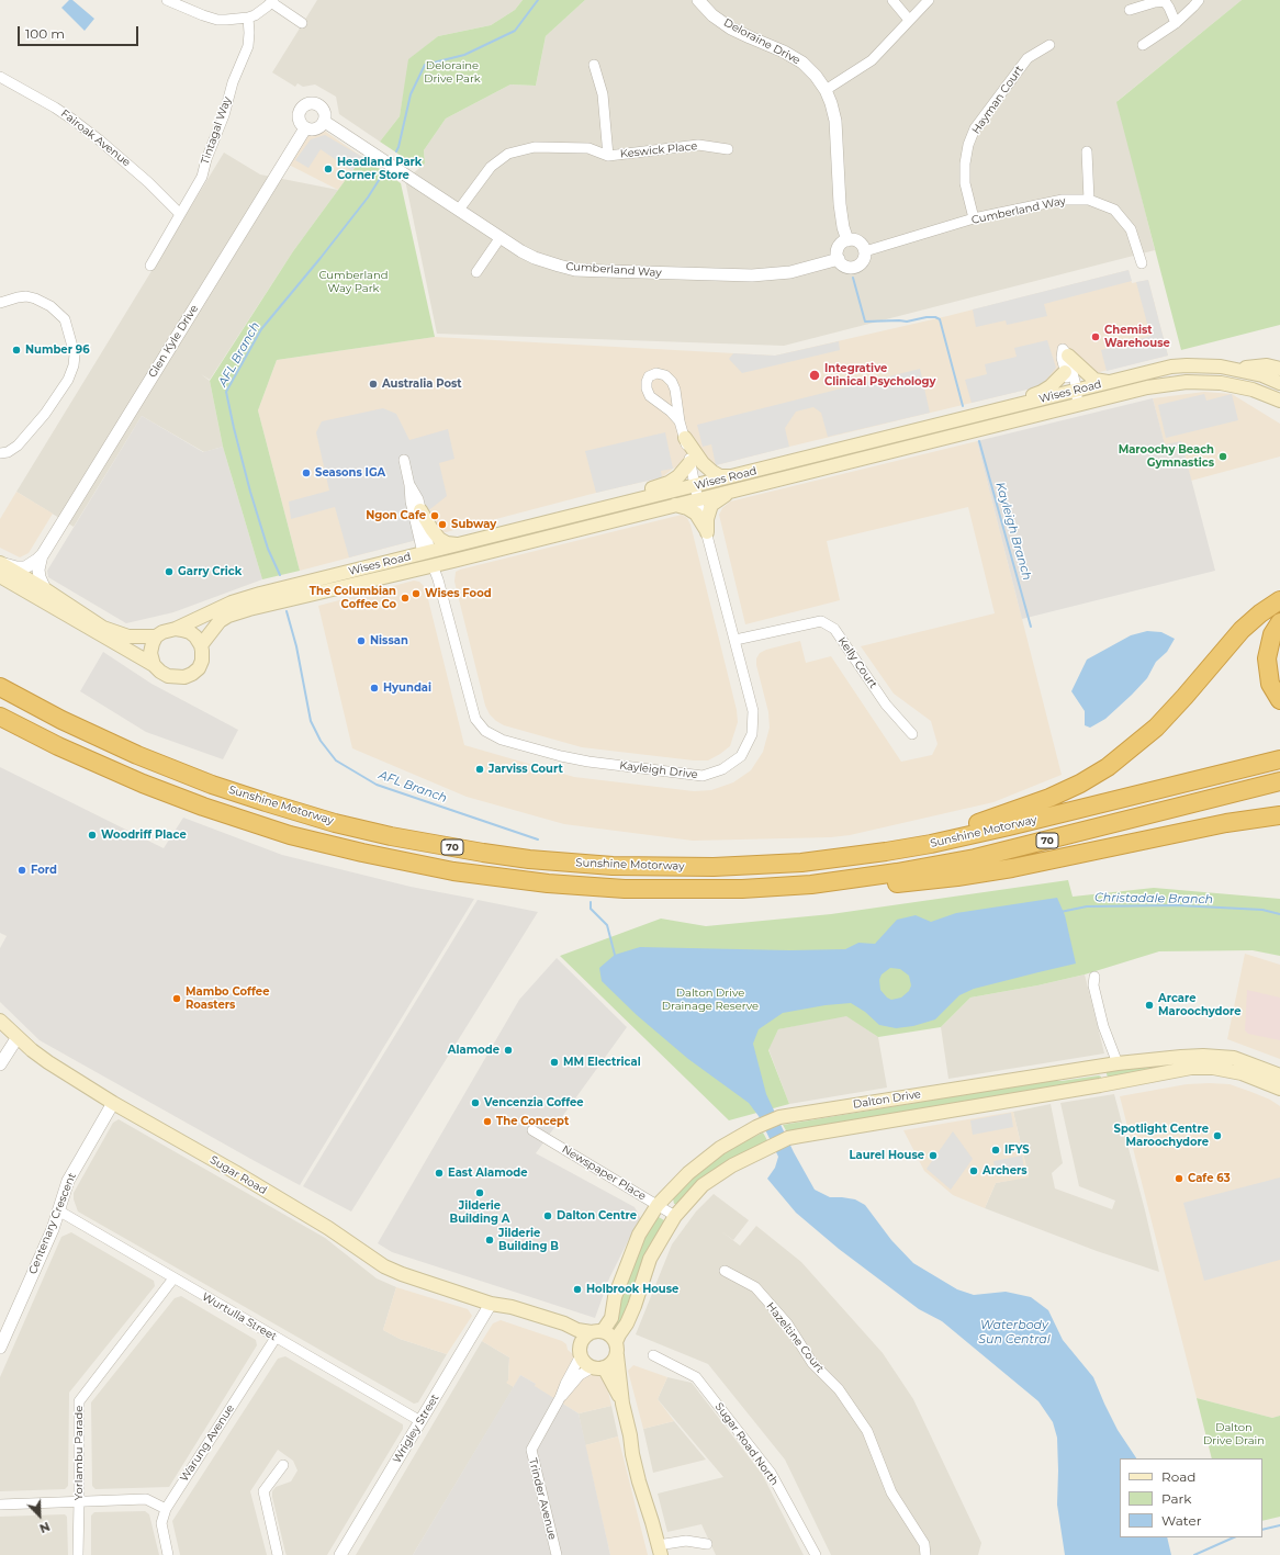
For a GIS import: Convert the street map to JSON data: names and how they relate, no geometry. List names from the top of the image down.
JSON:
{
  "streets": {
    "highway": ["Sunshine Motorway", "70"],
    "main road": [
      "Wises Road",
      "Kayleigh Drive",
      "Dalton Drive",
      "Sugar Road"
    ],
    "street": [
      "Deloraine Drive",
      "Hayman Court",
      "Tintagal Way",
      "Fairoak Avenue",
      "Keswick Place",
      "Cumberland Way",
      "Glen Kyle Drive",
      "Kelly Court",
      "Newspaper Place",
      "Centenary Crescent",
      "Wurtulla Street",
      "Hazeltine Court",
      "Wrigley Street",
      "Warung Avenue",
      "Sugar Road North",
      "Yorlambu Parade",
      "Trinder Avenue"
    ]
  },
  "crossings": [
    ["Deloraine Drive", "Cumberland Way"],
    ["Hayman Court", "Cumberland Way"],
    ["Tintagal Way", "Fairoak Avenue"],
    ["Keswick Place", "Cumberland Way"],
    ["Cumberland Way", "Glen Kyle Drive"],
    ["Wises Road", "Kayleigh Drive"],
    ["Kelly Court", "Kayleigh Drive"],
    ["Dalton Drive", "Newspaper Place"],
    ["Dalton Drive", "Trinder Avenue"],
    ["Sugar Road", "Centenary Crescent"],
    ["Sugar Road", "Wrigley Street"],
    ["Centenary Crescent", "Wurtulla Street"],
    ["Wurtulla Street", "Wrigley Street"],
    ["Wurtulla Street", "Warung Avenue"],
    ["Wurtulla Street", "Yorlambu Parade"]
  ],
  "water": [
    "AFL Branch",
    "Kayleigh Branch",
    "Christadale Branch",
    "Waterbody Sun Central"
  ],
  "parks": [
    "Deloraine Drive Park",
    "Cumberland Way Park",
    "Dalton Drive Drainage Reserve",
    "Dalton Drive Drain"
  ],
  "places": [
    "Headland Park Corner Store",
    "Chemist Warehouse",
    "Number 96",
    "Integrative Clinical Psychology",
    "Australia Post",
    "Maroochy Beach Gymnastics",
    "Seasons IGA",
    "Ngon Cafe",
    "Subway",
    "Garry Crick",
    "Wises Food",
    "The Columbian Coffee Co",
    "Nissan",
    "Hyundai",
    "Jarviss Court",
    "Woodriff Place",
    "Ford",
    "Mambo Coffee Roasters",
    "Arcare Maroochydore",
    "Alamode",
    "MM Electrical",
    "Vencenzia Coffee",
    "The Concept",
    "Spotlight Centre Maroochydore",
    "IFYS",
    "Laurel House",
    "Archers",
    "East Alamode",
    "Cafe 63",
    "Jilderie Building A",
    "Dalton Centre",
    "Jilderie Building B",
    "Holbrook House"
  ],
  "legend": ["Road", "Park", "Water"],
  "scale_bar": "100 m",
  "north": "bottom right"
}
